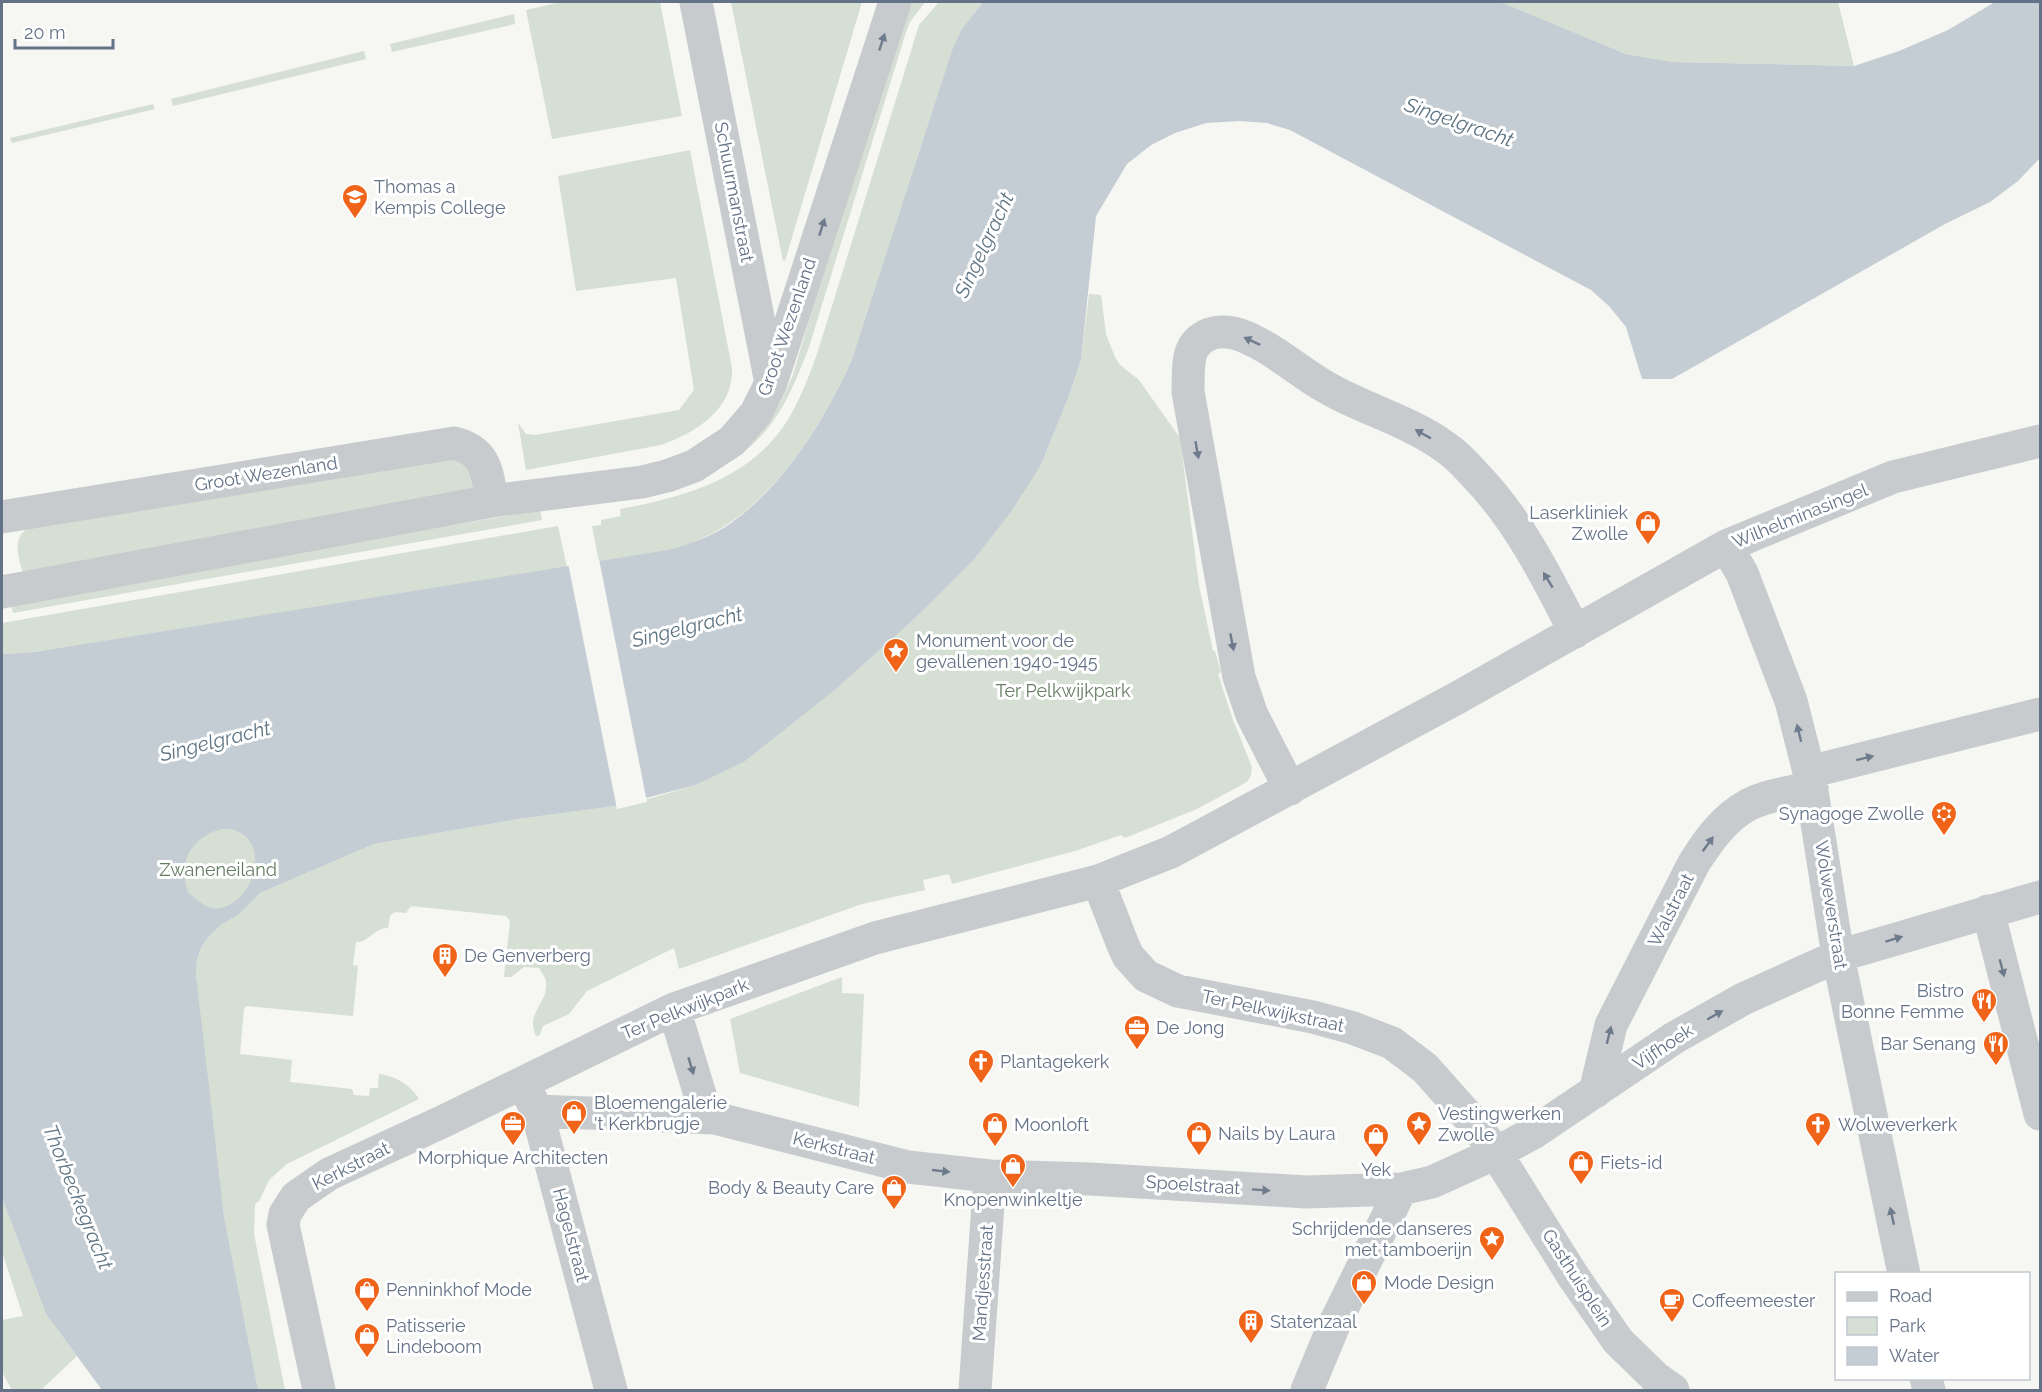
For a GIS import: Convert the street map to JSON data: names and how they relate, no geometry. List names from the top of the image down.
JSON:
{
  "streets": {
    "street": [
      "Schuurmanstraat",
      "Groot Wezenland",
      "Wilhelminasingel",
      "Wolweverstraat",
      "Walstraat",
      "Ter Pelkwijkpark",
      "Ter Pelkwijkstraat",
      "Vijfhoek",
      "Kerkstraat",
      "Spoelstraat",
      "Hagelstraat",
      "Gasthuisplein",
      "Mandjesstraat"
    ]
  },
  "crossings": [
    ["Schuurmanstraat", "Groot Wezenland"],
    ["Wilhelminasingel", "Wolweverstraat"],
    ["Wilhelminasingel", "Ter Pelkwijkpark"],
    ["Wolweverstraat", "Walstraat"],
    ["Wolweverstraat", "Vijfhoek"],
    ["Walstraat", "Vijfhoek"],
    ["Ter Pelkwijkpark", "Ter Pelkwijkstraat"],
    ["Ter Pelkwijkpark", "Kerkstraat"],
    ["Ter Pelkwijkpark", "Hagelstraat"],
    ["Ter Pelkwijkstraat", "Vijfhoek"],
    ["Ter Pelkwijkstraat", "Spoelstraat"],
    ["Ter Pelkwijkstraat", "Gasthuisplein"],
    ["Vijfhoek", "Spoelstraat"],
    ["Vijfhoek", "Gasthuisplein"],
    ["Kerkstraat", "Spoelstraat"],
    ["Kerkstraat", "Hagelstraat"],
    ["Spoelstraat", "Gasthuisplein"],
    ["Spoelstraat", "Mandjesstraat"]
  ],
  "one_way": ["Walstraat", "Vijfhoek", "Spoelstraat"],
  "water": ["Singelgracht", "Thorbeckegracht"],
  "parks": ["Ter Pelkwijkpark", "Zwaneneiland"],
  "places": {
    "school or university": ["Thomas a Kempis College"],
    "shop": [
      "Laserkliniek Zwolle",
      "Bloemengalerie 't Kerkbrugje",
      "Moonloft",
      "Nails by Laura",
      "Yek",
      "Fiets-id",
      "Knopenwinkeltje",
      "Body & Beauty Care",
      "Mode Design",
      "Penninkhof Mode",
      "Patisserie Lindeboom"
    ],
    "place": ["Monument voor de gevallenen 1940-1945", "Vestingwerken Zwolle", "Schrijdende danseres met tamboerijn"],
    "synagogue": ["Synagoge Zwolle"],
    "building": ["De Genverberg", "Statenzaal"],
    "restaurant": ["Bistro Bonne Femme", "Bar Senang"],
    "office": ["De Jong", "Morphique Architecten"],
    "church": ["Plantagekerk", "Wolweverkerk"],
    "cafe": ["Coffeemeester"]
  },
  "legend": ["Road", "Park", "Water"],
  "scale_bar": "20 m"
}
